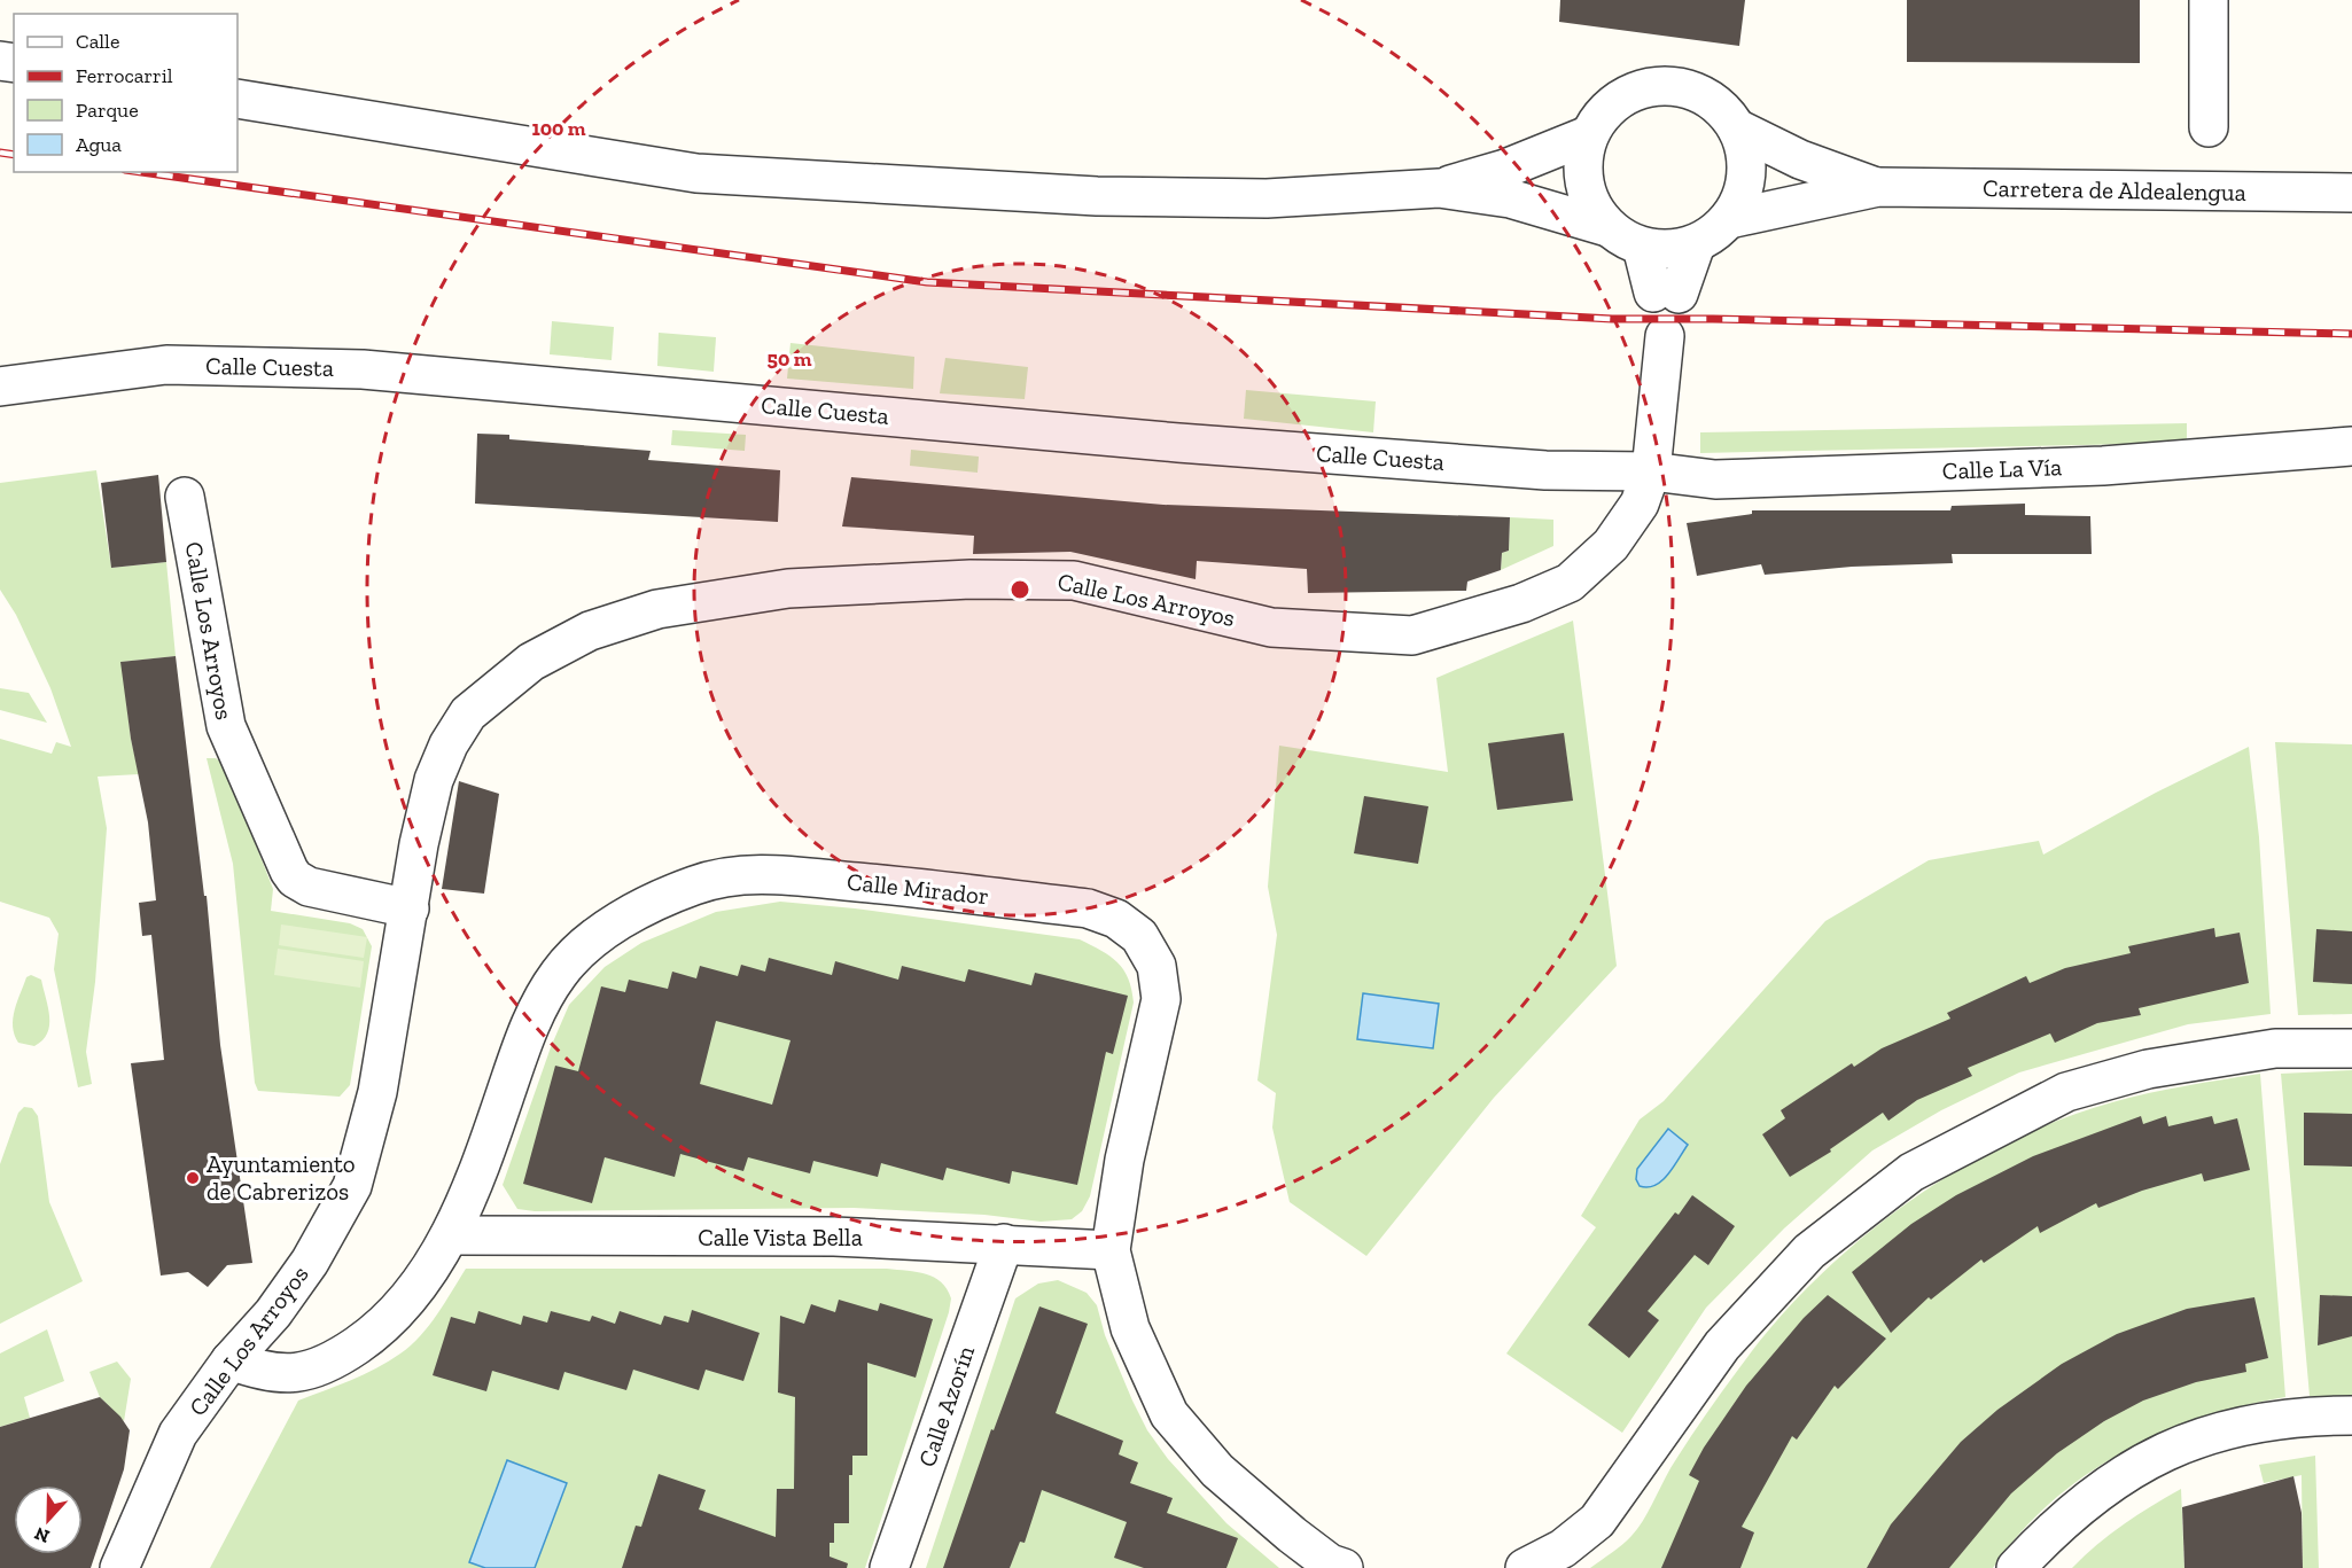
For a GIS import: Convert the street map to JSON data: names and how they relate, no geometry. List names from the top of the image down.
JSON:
{
  "streets": {
    "street": [
      "Carretera de Aldealengua",
      "Calle Cuesta",
      "Calle La Vía",
      "Calle Los Arroyos",
      "Calle Mirador",
      "Calle Vista Bella",
      "Calle Azorín"
    ]
  },
  "crossings": [
    ["Calle Cuesta", "Calle La Vía"],
    ["Calle Cuesta", "Calle Los Arroyos"],
    ["Calle La Vía", "Calle Los Arroyos"],
    ["Calle Los Arroyos", "Calle Mirador"],
    ["Calle Mirador", "Calle Vista Bella"],
    ["Calle Vista Bella", "Calle Azorín"]
  ],
  "places": ["Ayuntamiento de Cabrerizos"],
  "legend": [
    "Calle",
    "Ferrocarril",
    "Parque",
    "Agua"
  ],
  "north": "bottom",
  "rings": ["100 m", "50 m"]
}
